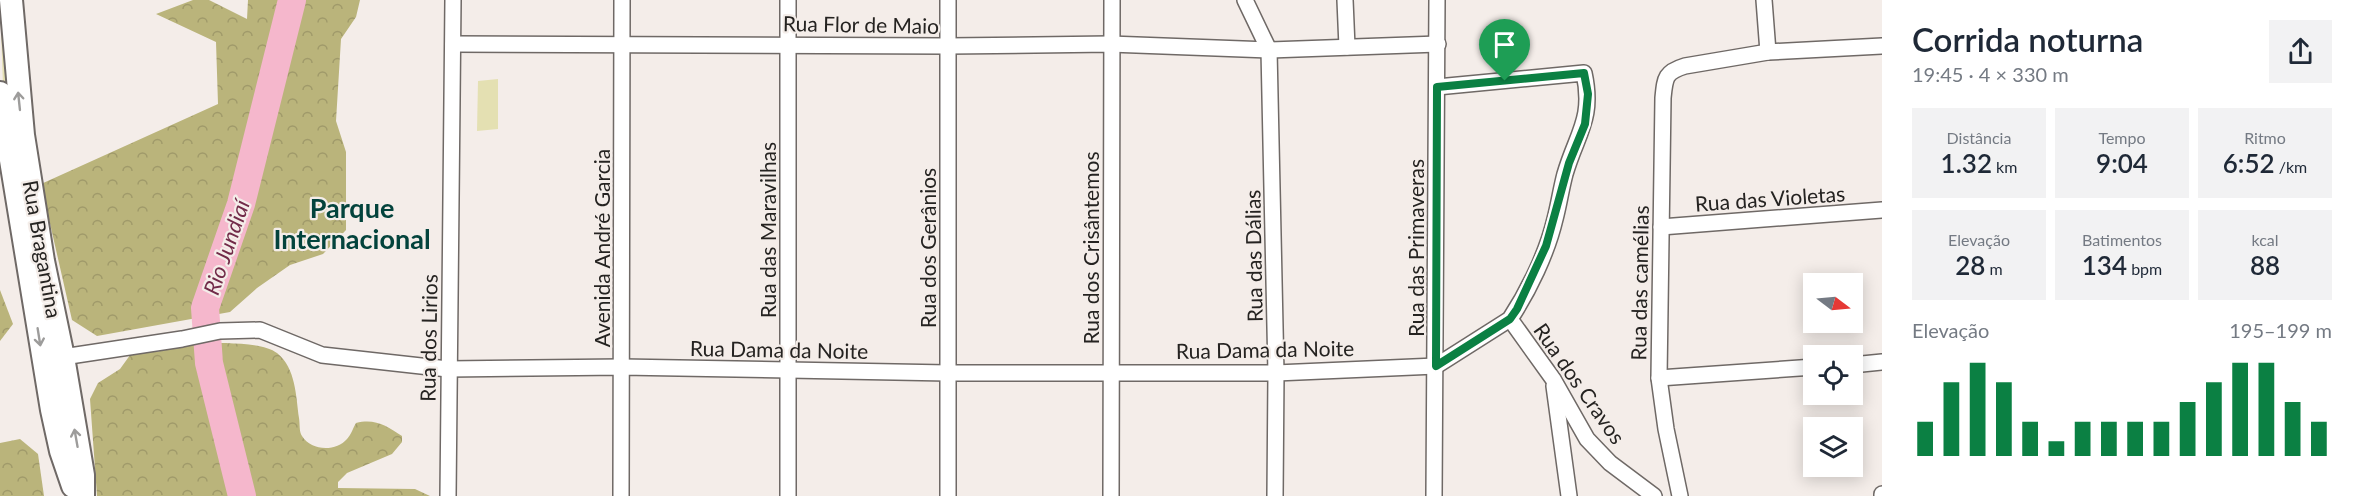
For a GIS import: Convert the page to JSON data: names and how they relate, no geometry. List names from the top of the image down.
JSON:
{
  "streets": {
    "main road": ["Rua Bragantina"],
    "street": [
      "Rua Flor de Maio",
      "Rua das Violetas",
      "Rua das Maravilhas",
      "Avenida André Garcia",
      "Rua dos Gerânios",
      "Rua dos Crisântemos",
      "Rua das Primaveras",
      "Rua das Dálias",
      "Rua das camélias",
      "Rua dos Lirios",
      "Rua Dama da Noite",
      "Rua dos Cravos"
    ]
  },
  "crossings": [
    ["Rua Flor de Maio", "Rua das Maravilhas"],
    ["Rua Flor de Maio", "Avenida André Garcia"],
    ["Rua Flor de Maio", "Rua dos Gerânios"],
    ["Rua Flor de Maio", "Rua dos Crisântemos"],
    ["Rua Flor de Maio", "Rua das Dálias"],
    ["Rua Flor de Maio", "Rua dos Lirios"],
    ["Rua das Violetas", "Rua das camélias"],
    ["Rua das Maravilhas", "Rua Dama da Noite"],
    ["Avenida André Garcia", "Rua Dama da Noite"],
    ["Rua dos Gerânios", "Rua Dama da Noite"],
    ["Rua dos Crisântemos", "Rua Dama da Noite"],
    ["Rua das Primaveras", "Rua Dama da Noite"],
    ["Rua das Primaveras", "Rua dos Cravos"],
    ["Rua Bragantina", "Rua Dama da Noite"],
    ["Rua das Dálias", "Rua Dama da Noite"],
    ["Rua dos Lirios", "Rua Dama da Noite"],
    ["Rua Dama da Noite", "Rua dos Cravos"]
  ],
  "districts": ["Parque Internacional"],
  "water": ["Rio Jundiaí"],
  "north": "right",
  "page": {
    "heading": ["Corrida noturna", "19:45 · 4 × 330 m"],
    "stats": [
      ["Distância", "1.32 km"],
      ["Tempo", "9:04"],
      ["Ritmo", "6:52 /km"],
      ["Elevação", "28 m"],
      ["Batimentos", "134 bpm"],
      ["kcal", "88"]
    ],
    "chart": ["Elevação", "195–199 m"]
  }
}
